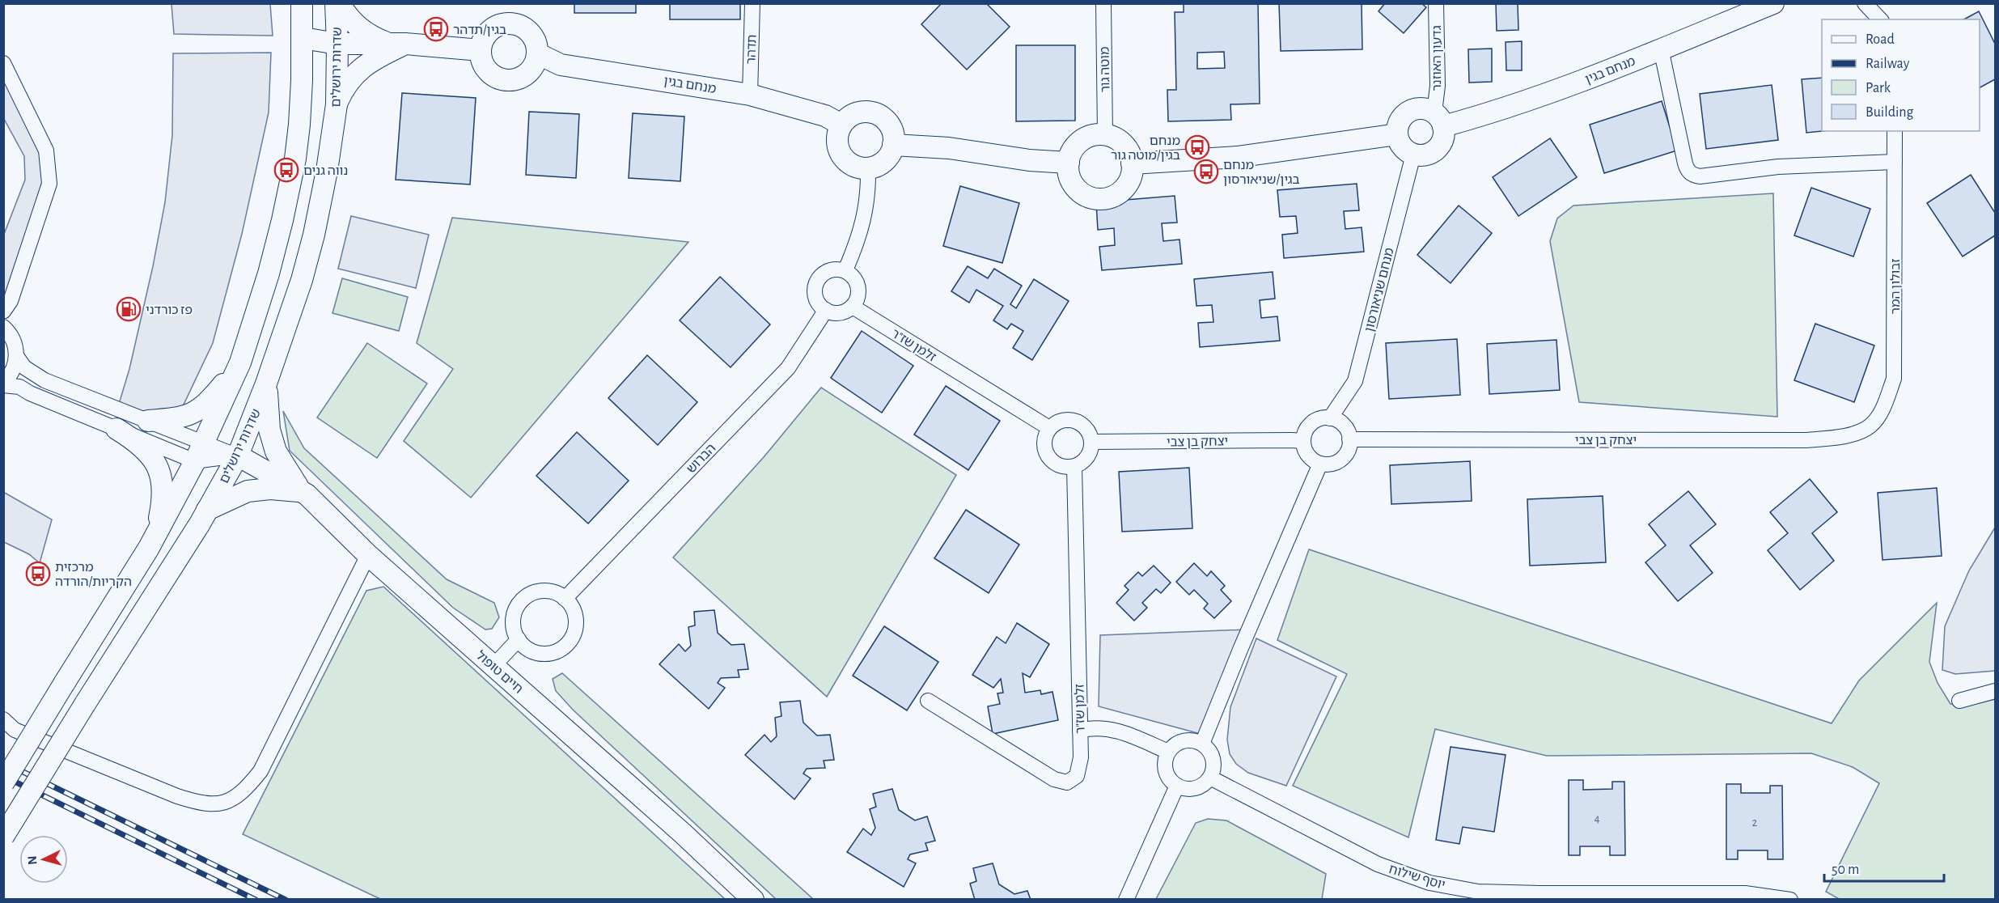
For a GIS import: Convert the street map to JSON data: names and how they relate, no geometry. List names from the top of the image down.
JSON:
{
  "streets": {
    "street": [
      "תדהר",
      "גדעון האוזנר",
      "שדרות ירושלים",
      "מוטה גור",
      "מנחם בגין",
      "זבולון המר",
      "מנחם שניאורסון",
      "זלמן שז\"ר",
      "יצחק בן צבי",
      "הברוש",
      "חיים טופול",
      "יוסף שילוח"
    ]
  },
  "crossings": [
    ["תדהר", "מנחם בגין"],
    ["גדעון האוזנר", "מנחם בגין"],
    ["גדעון האוזנר", "מנחם שניאורסון"],
    ["שדרות ירושלים", "חיים טופול"],
    ["מנחם בגין", "מנחם שניאורסון"],
    ["זבולון המר", "יצחק בן צבי"],
    ["מנחם שניאורסון", "יצחק בן צבי"],
    ["זלמן שז\"ר", "יצחק בן צבי"],
    ["זלמן שז\"ר", "הברוש"]
  ],
  "places": {
    "bus stop": [
      "בגין/תדהר",
      "מנחם בגין/מוטה גור",
      "נווה גנים",
      "מנחם בגין/שניאורסון",
      "מרכזית הקריות/הורדה"
    ],
    "fuel station": ["פז כורדני"]
  },
  "house_numbers": ["4", "2"],
  "legend": [
    "Road",
    "Railway",
    "Park",
    "Building"
  ],
  "scale_bar": "50 m",
  "north": "left"
}
